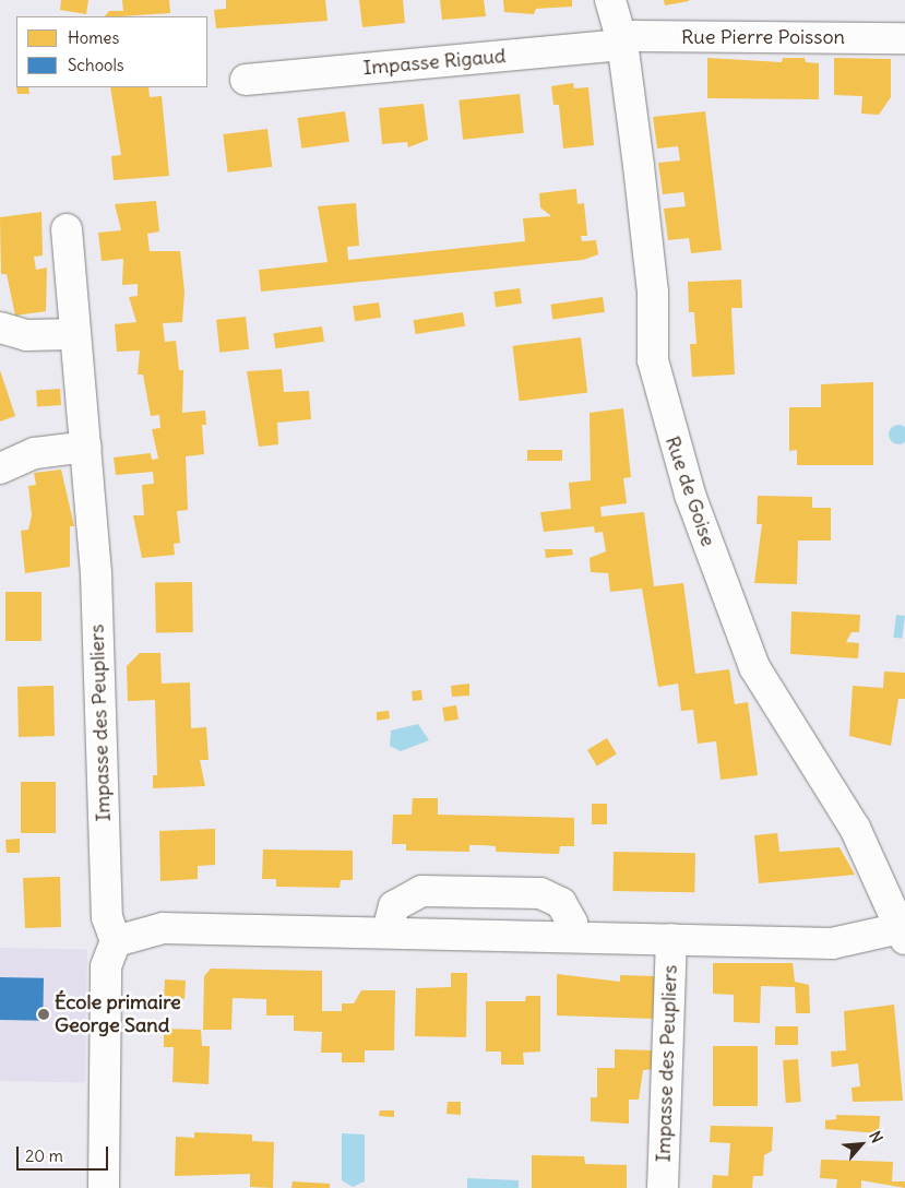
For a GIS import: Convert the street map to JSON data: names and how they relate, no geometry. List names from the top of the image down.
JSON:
{
  "streets": {
    "street": [
      "Rue Pierre Poisson",
      "Impasse Rigaud",
      "Rue de Goise",
      "Impasse des Peupliers"
    ]
  },
  "crossings": [
    ["Rue Pierre Poisson", "Impasse Rigaud"],
    ["Rue Pierre Poisson", "Rue de Goise"],
    ["Impasse Rigaud", "Rue de Goise"],
    ["Rue de Goise", "Impasse des Peupliers"]
  ],
  "places": ["École primaire George Sand"],
  "legend": ["Homes", "Schools"],
  "scale_bar": "20 m",
  "north": "top right"
}
